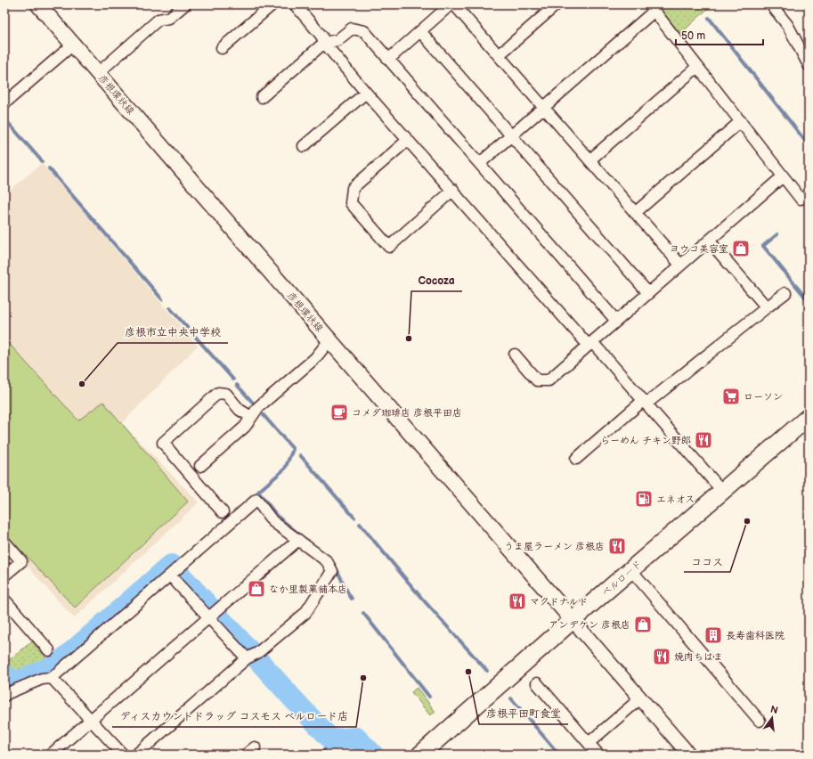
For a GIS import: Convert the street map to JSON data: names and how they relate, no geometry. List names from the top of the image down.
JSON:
{
  "streets": {
    "main road": ["彦根環状線", "ベルロード"]
  },
  "crossings": [
    ["彦根環状線", "ベルロード"]
  ],
  "places": {
    "shop": ["ヨウコ美容室", "なか里製菓舗本店", "アンデケン 彦根店"],
    "other": [
      "Cocoza",
      "彦根市立中央中学校",
      "ココス",
      "彦根平田町食堂",
      "ディスカウントドラッグ コスモス ベルロード店"
    ],
    "supermarket": ["ローソン"],
    "cafe": ["コメダ珈琲店 彦根平田店"],
    "restaurant": [
      "らーめん チキン野郎",
      "うま屋ラーメン 彦根店",
      "マクドナルド",
      "焼肉ちはま"
    ],
    "fuel station": ["エネオス"],
    "building": ["長寿歯科医院"]
  },
  "scale_bar": "50 m",
  "north": "top"
}
